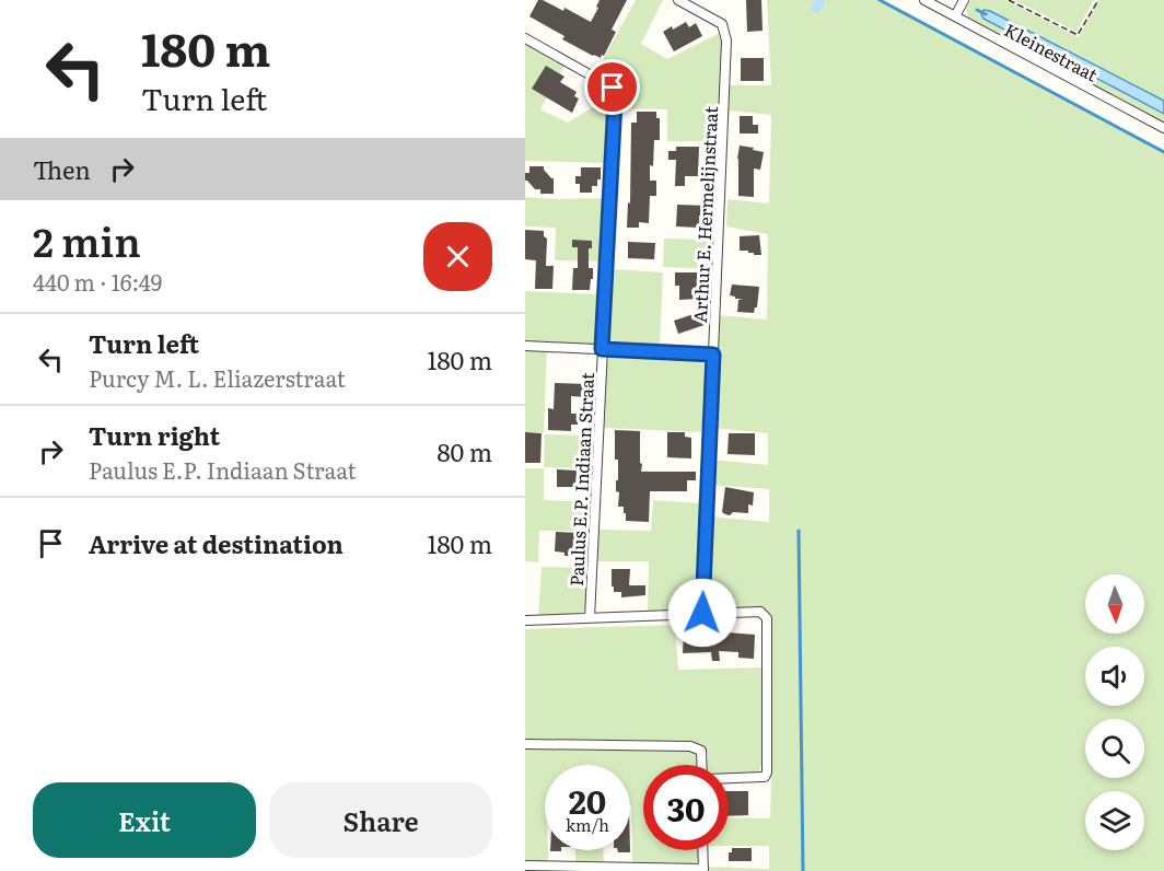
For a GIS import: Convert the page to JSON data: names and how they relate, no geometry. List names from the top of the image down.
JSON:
{
  "streets": {
    "street": ["Kleinestraat", "Arthur E. Hermelijnstraat", "Paulus E.P. Indiaan Straat"]
  },
  "north": "bottom",
  "page": {
    "turn": ["180 m", "Turn left"],
    "then": "Then",
    "heading": ["2 min", "440 m · 16:49"],
    "list": [
      {
        "name": "Turn left",
        "note": "Purcy M. L. Eliazerstraat",
        "value": "180 m"
      },
      {
        "name": "Turn right",
        "note": "Paulus E.P. Indiaan Straat",
        "value": "80 m"
      },
      {
        "name": "Arrive at destination",
        "value": "180 m"
      }
    ],
    "speed": "20 km/h",
    "limit": "30",
    "buttons": ["Exit", "Share"]
  }
}
